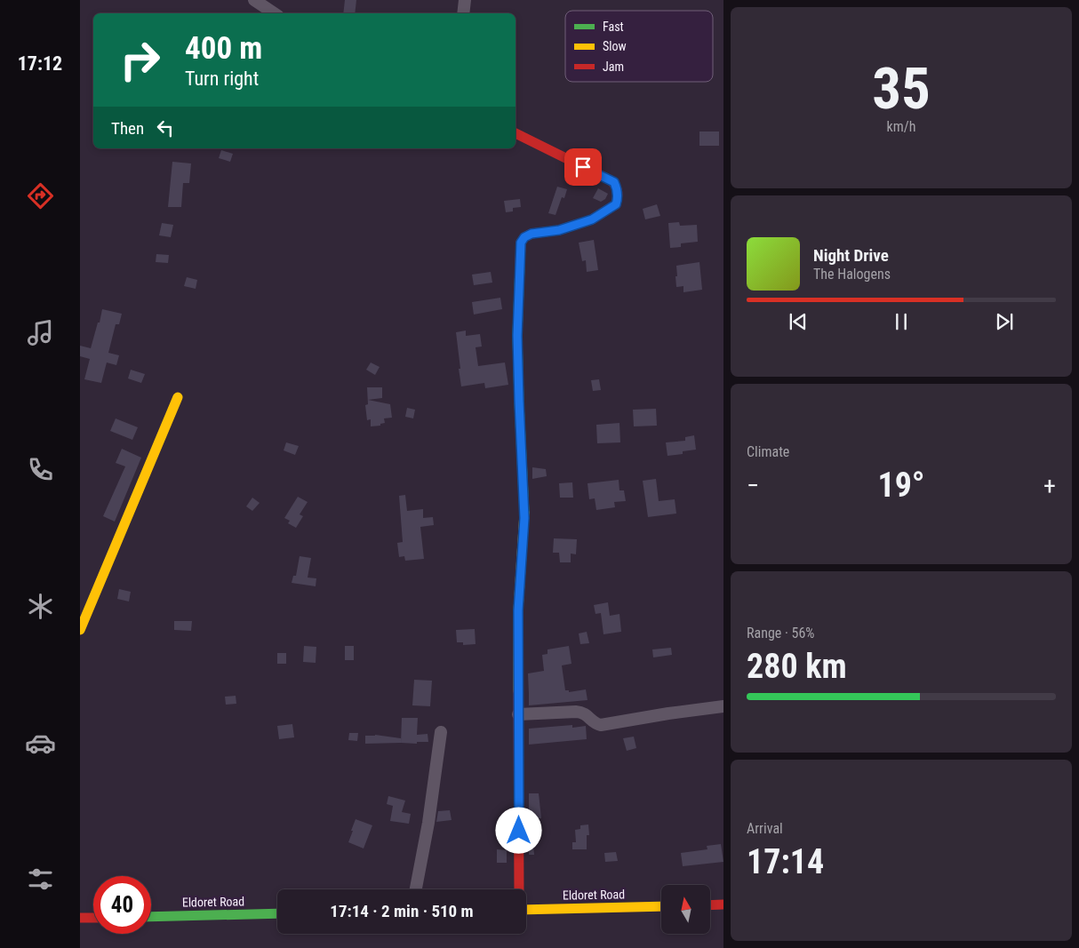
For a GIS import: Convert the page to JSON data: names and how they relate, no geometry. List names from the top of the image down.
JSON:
{
  "streets": {
    "main road": ["Eldoret Road"]
  },
  "legend": ["Fast", "Slow", "Jam"],
  "north": "top",
  "page": {
    "tabs": "17:12",
    "tile": [
      ["35", "km/h"],
      "Climate",
      ["Range · 56%", "280 km"],
      ["Arrival", "17:14"]
    ],
    "turn": ["400 m", "Turn right"],
    "then": "Then",
    "song": ["Night Drive", "The Halogens"],
    "heat": ["−", "19°", "+"],
    "limit": "40",
    "trip": "17:14 · 2 min · 510 m"
  }
}
